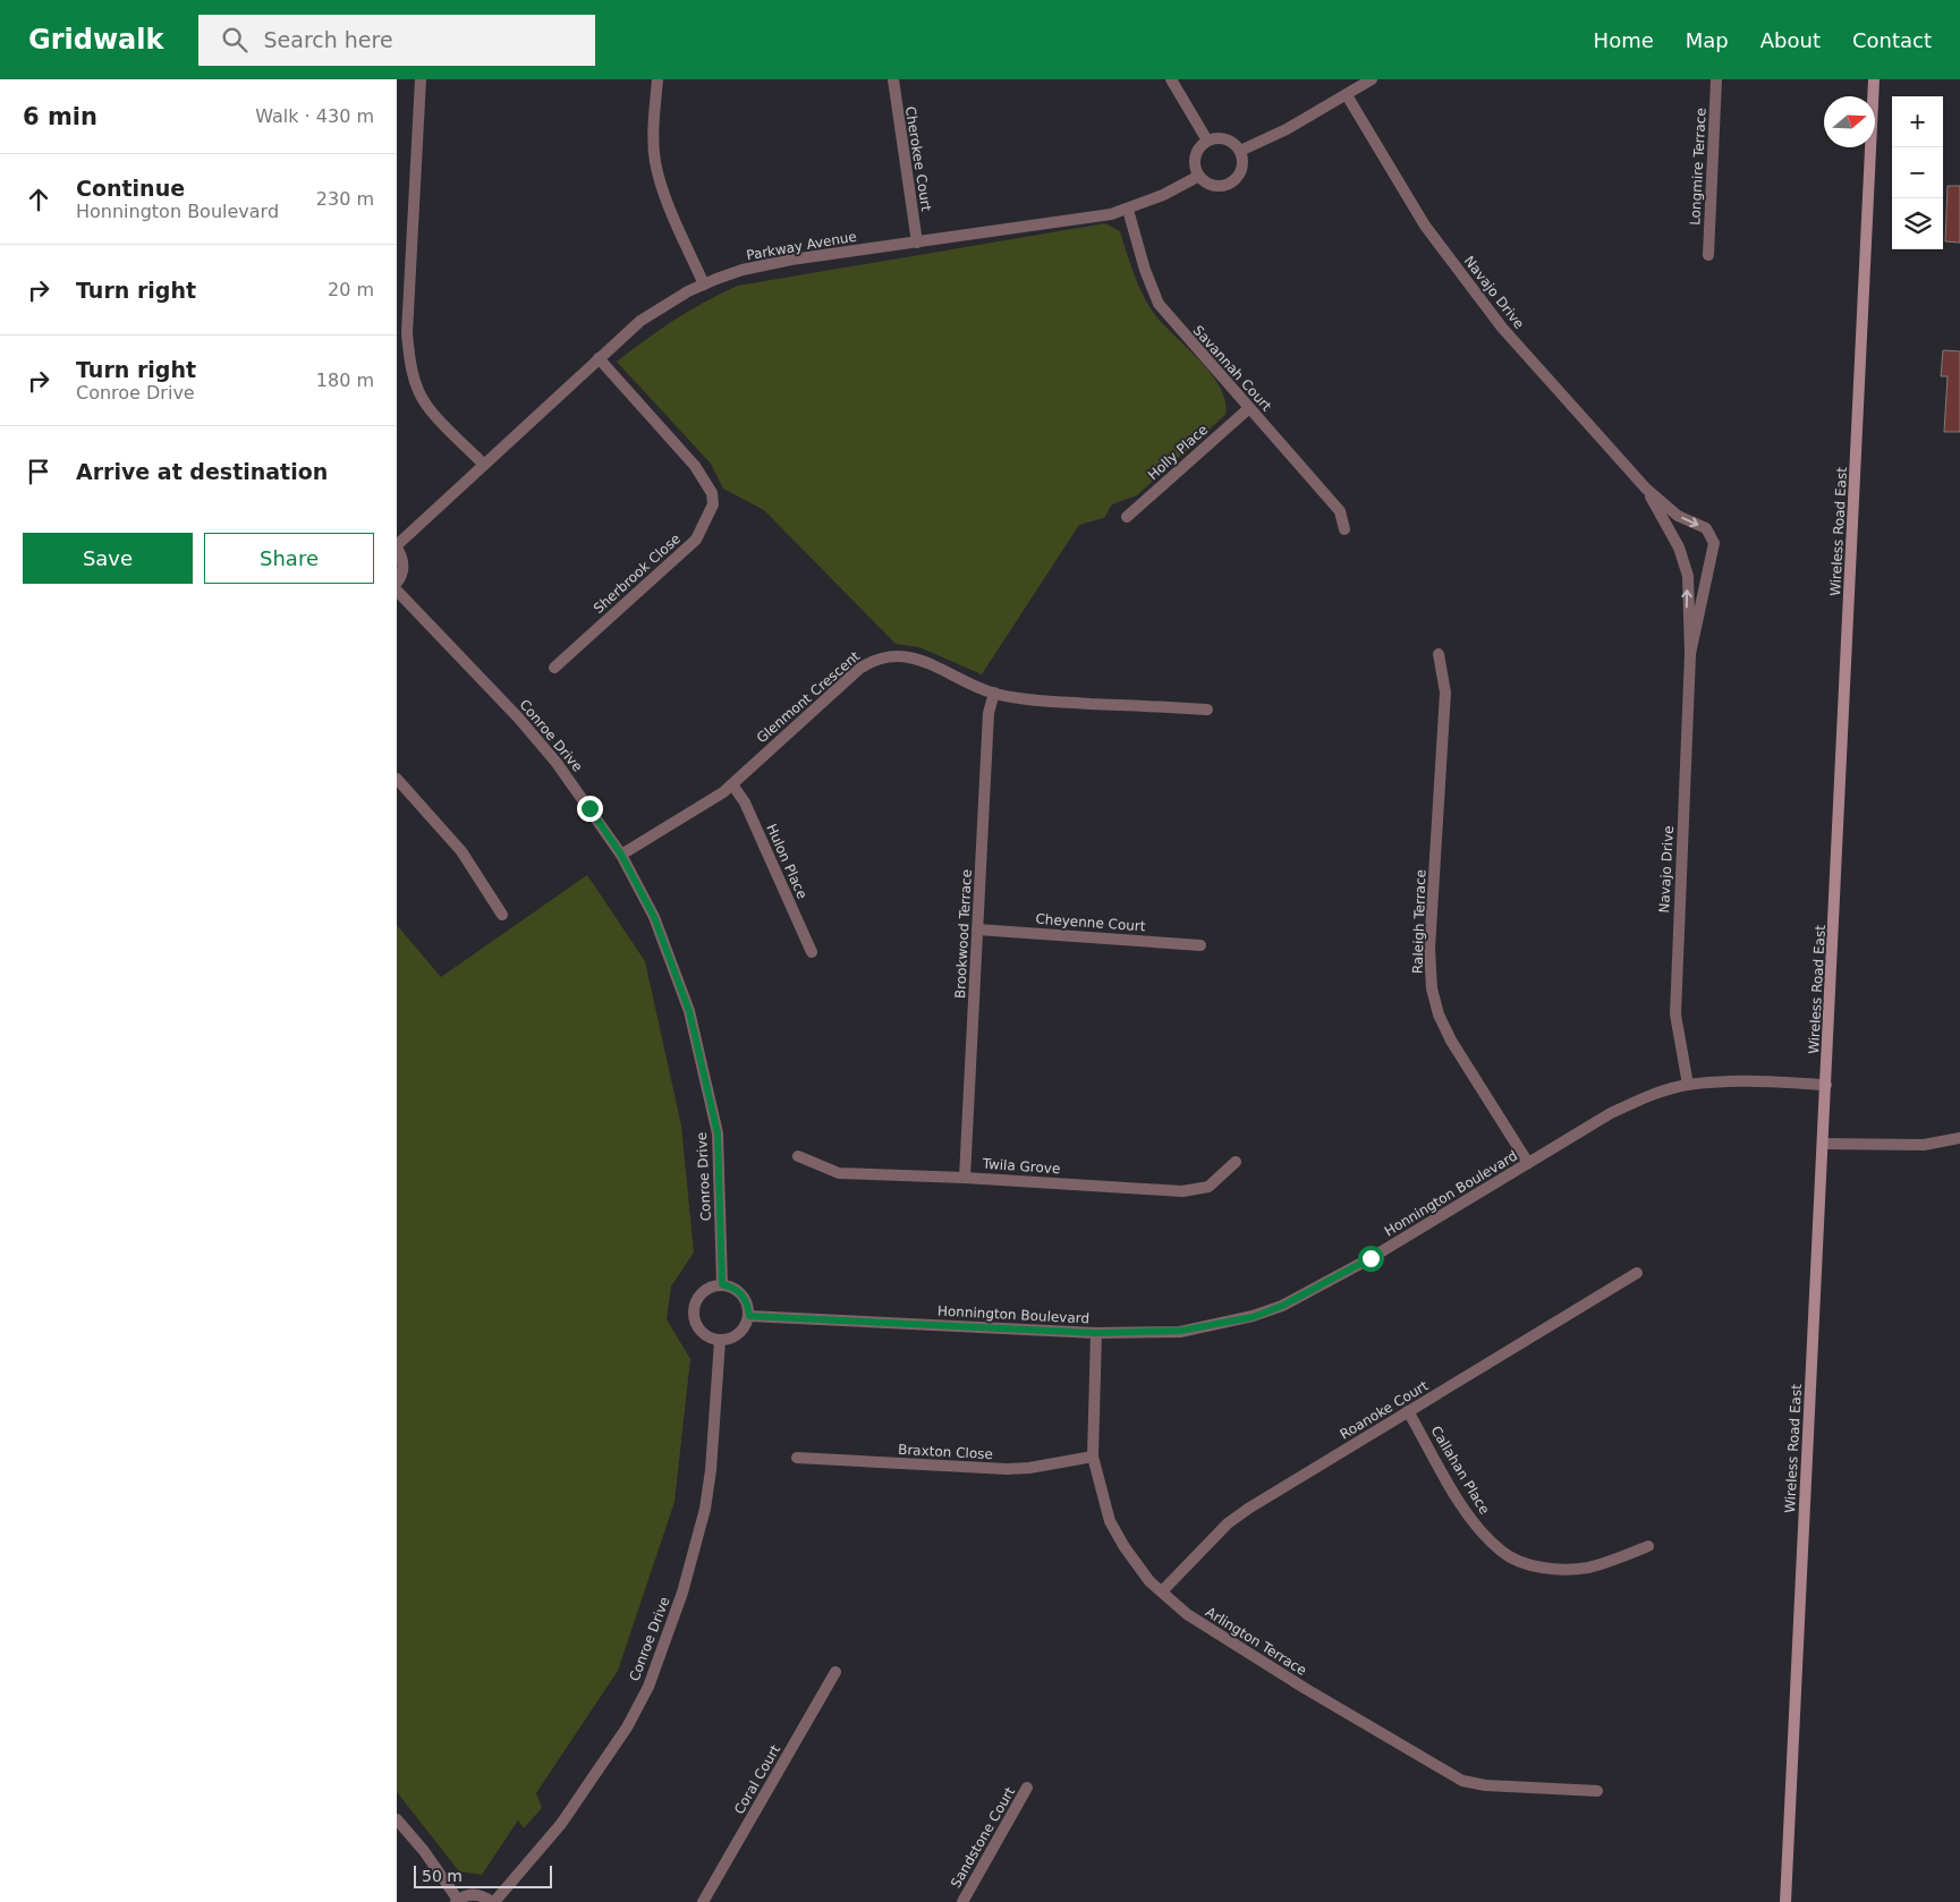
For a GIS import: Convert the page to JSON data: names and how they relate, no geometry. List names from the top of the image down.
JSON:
{
  "streets": {
    "street": [
      "Cherokee Court",
      "Longmire Terrace",
      "Parkway Avenue",
      "Navajo Drive",
      "Savannah Court",
      "Holly Place",
      "Wireless Road East",
      "Sherbrook Close",
      "Glenmont Crescent",
      "Conroe Drive",
      "Hulon Place",
      "Raleigh Terrace",
      "Cheyenne Court",
      "Brookwood Terrace",
      "Twila Grove",
      "Honnington Boulevard",
      "Roanoke Court",
      "Braxton Close",
      "Callahan Place",
      "Arlington Terrace",
      "Coral Court",
      "Sandstone Court"
    ]
  },
  "crossings": [
    ["Cherokee Court", "Parkway Avenue"],
    ["Parkway Avenue", "Savannah Court"],
    ["Parkway Avenue", "Sherbrook Close"],
    ["Navajo Drive", "Honnington Boulevard"],
    ["Savannah Court", "Holly Place"],
    ["Wireless Road East", "Honnington Boulevard"],
    ["Glenmont Crescent", "Conroe Drive"],
    ["Glenmont Crescent", "Hulon Place"],
    ["Glenmont Crescent", "Brookwood Terrace"],
    ["Conroe Drive", "Honnington Boulevard"],
    ["Raleigh Terrace", "Honnington Boulevard"],
    ["Cheyenne Court", "Brookwood Terrace"],
    ["Brookwood Terrace", "Twila Grove"],
    ["Honnington Boulevard", "Arlington Terrace"],
    ["Roanoke Court", "Callahan Place"],
    ["Roanoke Court", "Arlington Terrace"],
    ["Braxton Close", "Arlington Terrace"]
  ],
  "scale_bar": "50 m",
  "north": "right",
  "page": {
    "header": "Gridwalk",
    "search": "Search here",
    "nav": [
      "Home",
      "Map",
      "About",
      "Contact"
    ],
    "heading": ["6 min", "Walk · 430 m"],
    "map_buttons": ["+", "−"],
    "list": [
      ["Continue", "Honnington Boulevard", "230 m"],
      ["Turn right", "20 m"],
      ["Turn right", "Conroe Drive", "180 m"],
      "Arrive at destination"
    ],
    "buttons": ["Save", "Share"],
    "scale": "50 m"
  }
}
